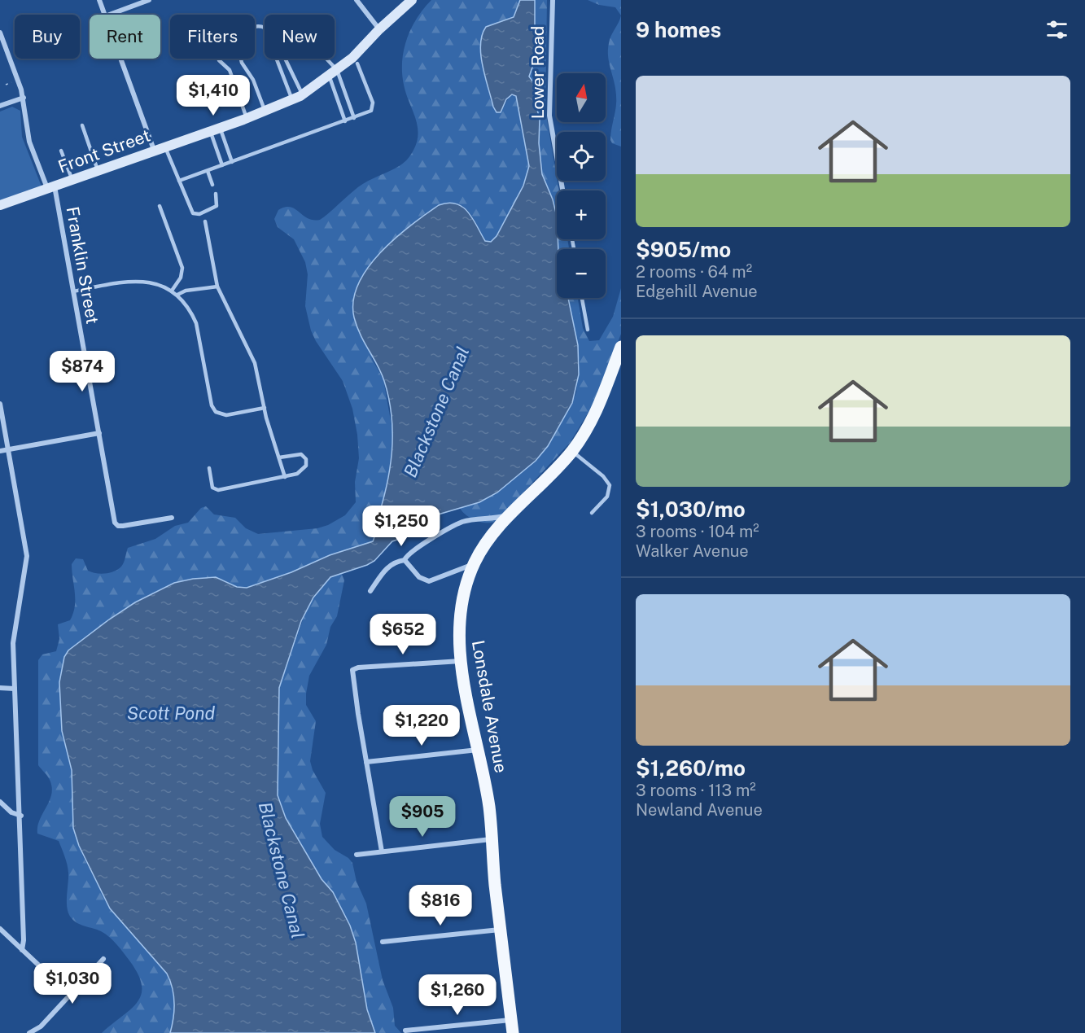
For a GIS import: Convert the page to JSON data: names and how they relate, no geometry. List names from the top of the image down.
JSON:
{
  "streets": {
    "main road": ["Front Street", "Lonsdale Avenue"],
    "street": ["Lower Road", "Franklin Street"]
  },
  "crossings": [
    ["Front Street", "Franklin Street"]
  ],
  "water": ["Blackstone Canal", "Scott Pond"],
  "north": "top",
  "page": {
    "heading": "9 homes",
    "chip": [
      "Buy",
      "Rent",
      "Filters",
      "New"
    ],
    "list": [
      {
        "name": "$905/mo",
        "note": "2 rooms · 64 m² · Edgehill Avenue"
      },
      {
        "name": "$1,030/mo",
        "note": "3 rooms · 104 m² · Walker Avenue"
      },
      {
        "name": "$1,260/mo",
        "note": "3 rooms · 113 m² · Newland Avenue"
      }
    ],
    "map_buttons": ["+", "−"],
    "price": [
      "$1,410",
      "$874",
      "$1,250",
      "$652",
      "$1,220",
      "$905",
      "$816",
      "$1,030",
      "$1,260"
    ]
  }
}
